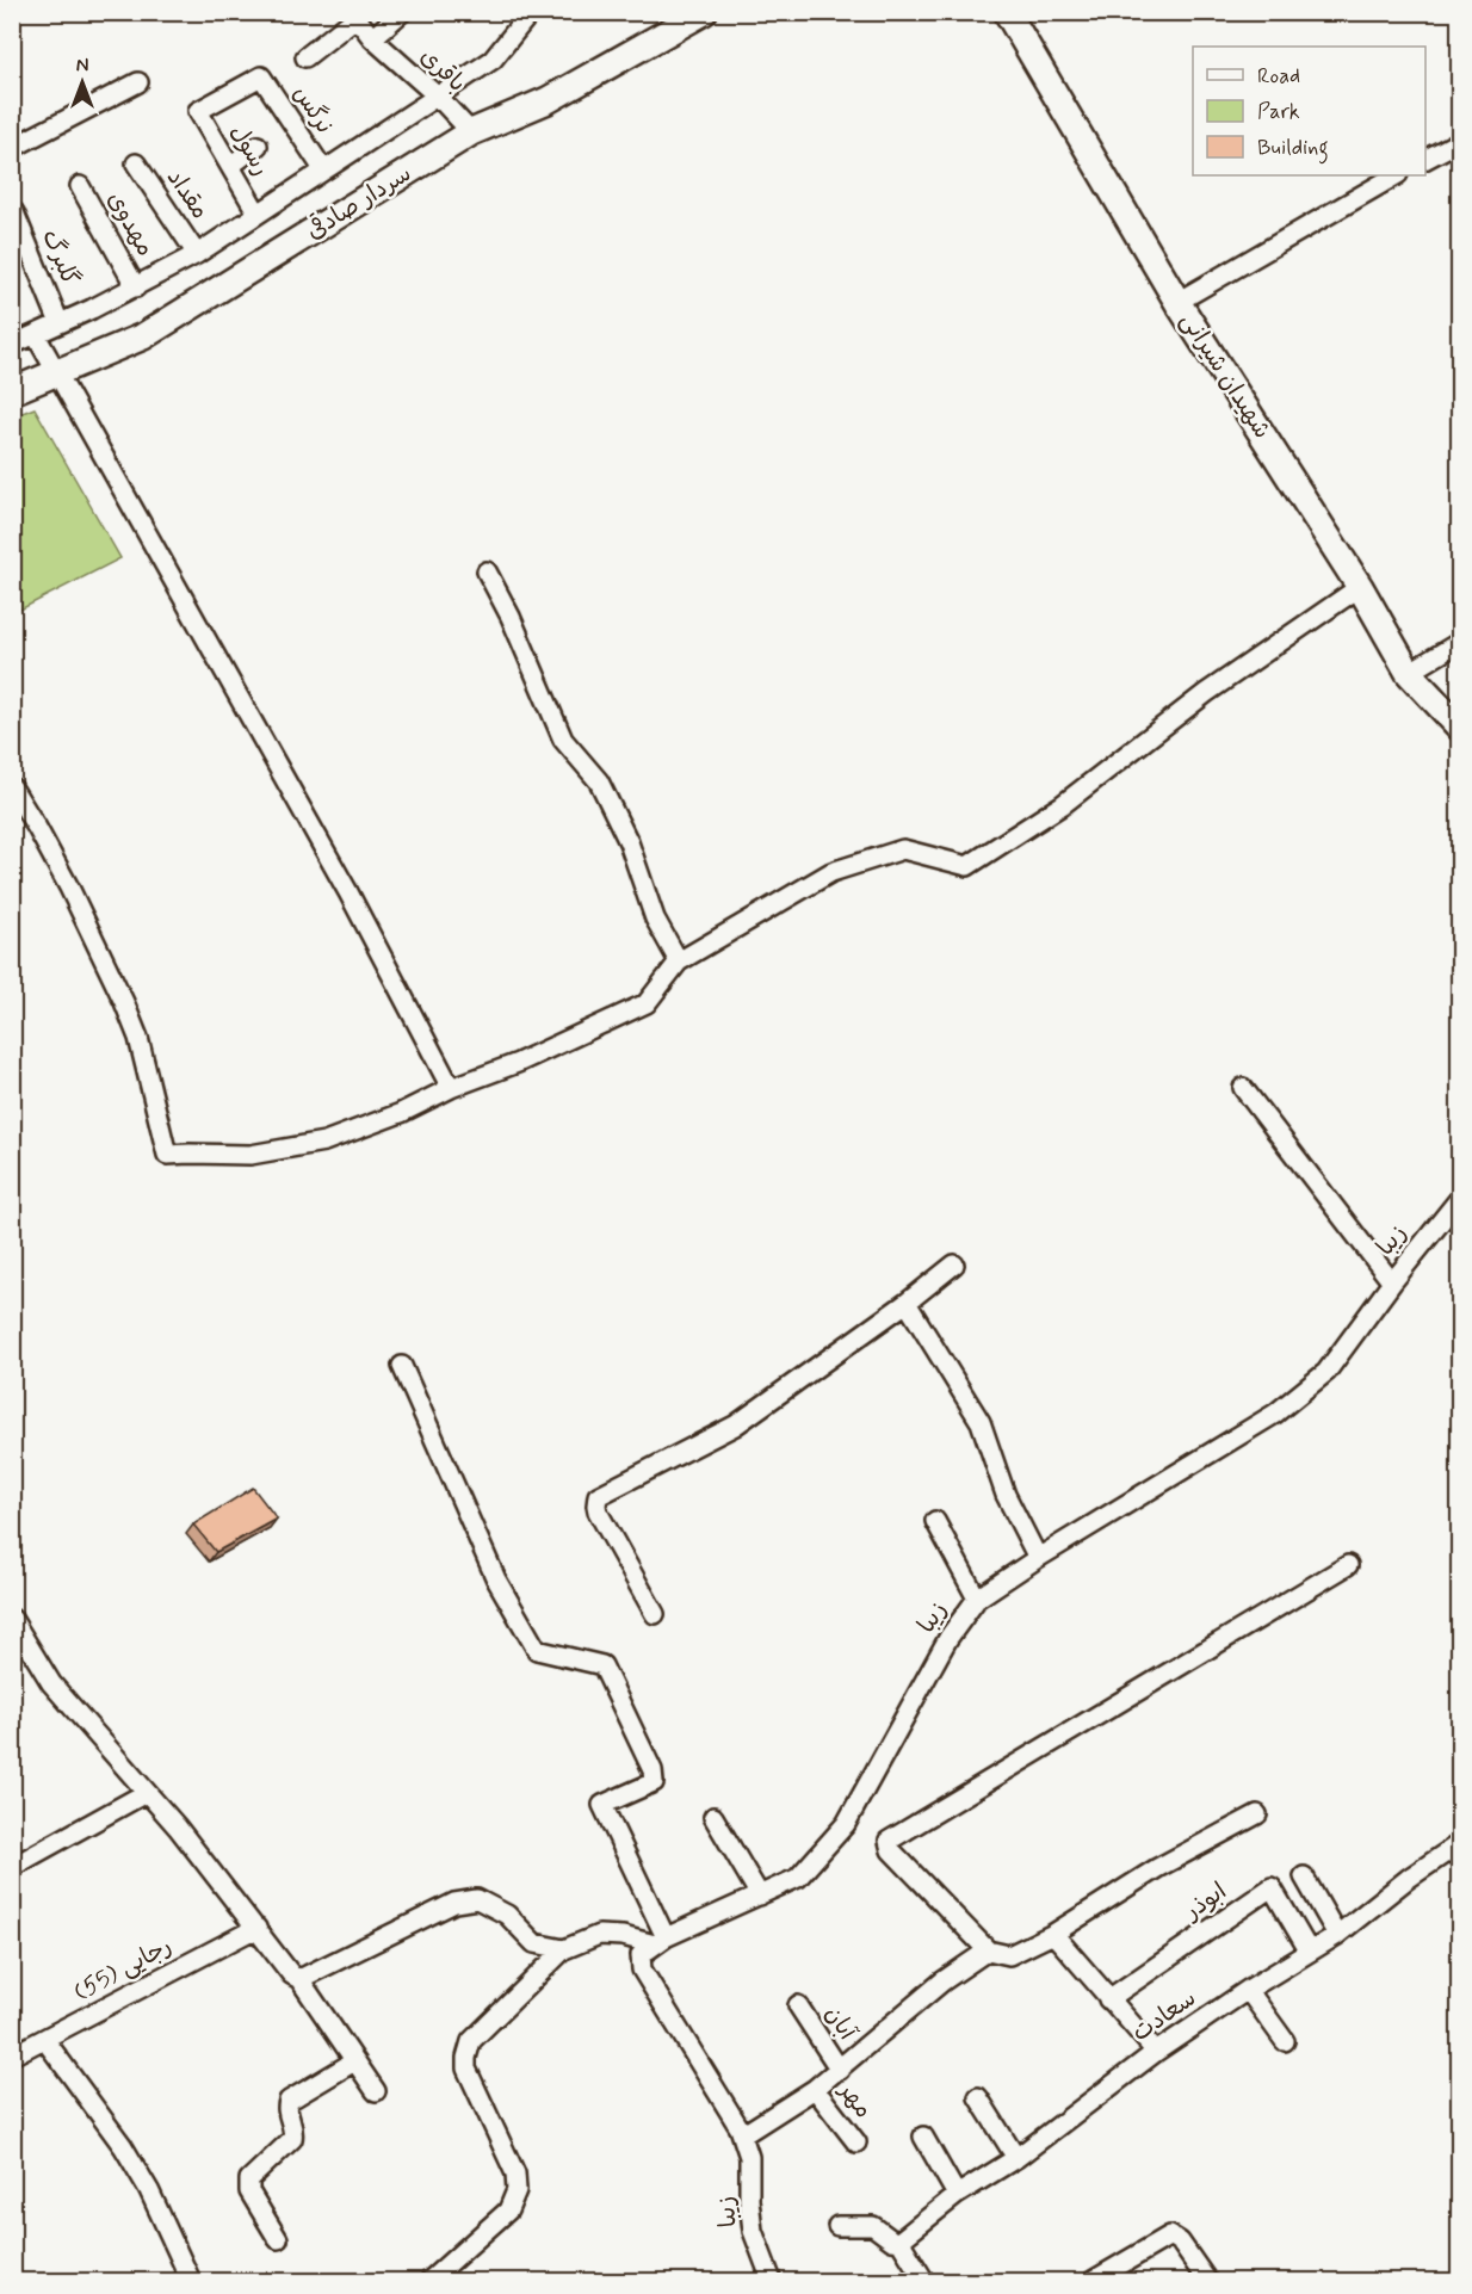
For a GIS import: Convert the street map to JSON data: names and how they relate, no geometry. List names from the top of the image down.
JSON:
{
  "streets": {
    "street": [
      "باقری",
      "نرگس",
      "رسول",
      "مقداد",
      "سردار صادقی",
      "مهدوی",
      "گلبرگ",
      "شهیدان شیرانی",
      "زیبا",
      "ابوذر",
      "رجایی (55)",
      "سعادت",
      "آبان",
      "مهر"
    ]
  },
  "crossings": [
    ["باقری", "سردار صادقی"],
    ["نرگس", "رسول"],
    ["ابوذر", "سعادت"]
  ],
  "legend": ["Road", "Park", "Building"],
  "north": "top"
}
